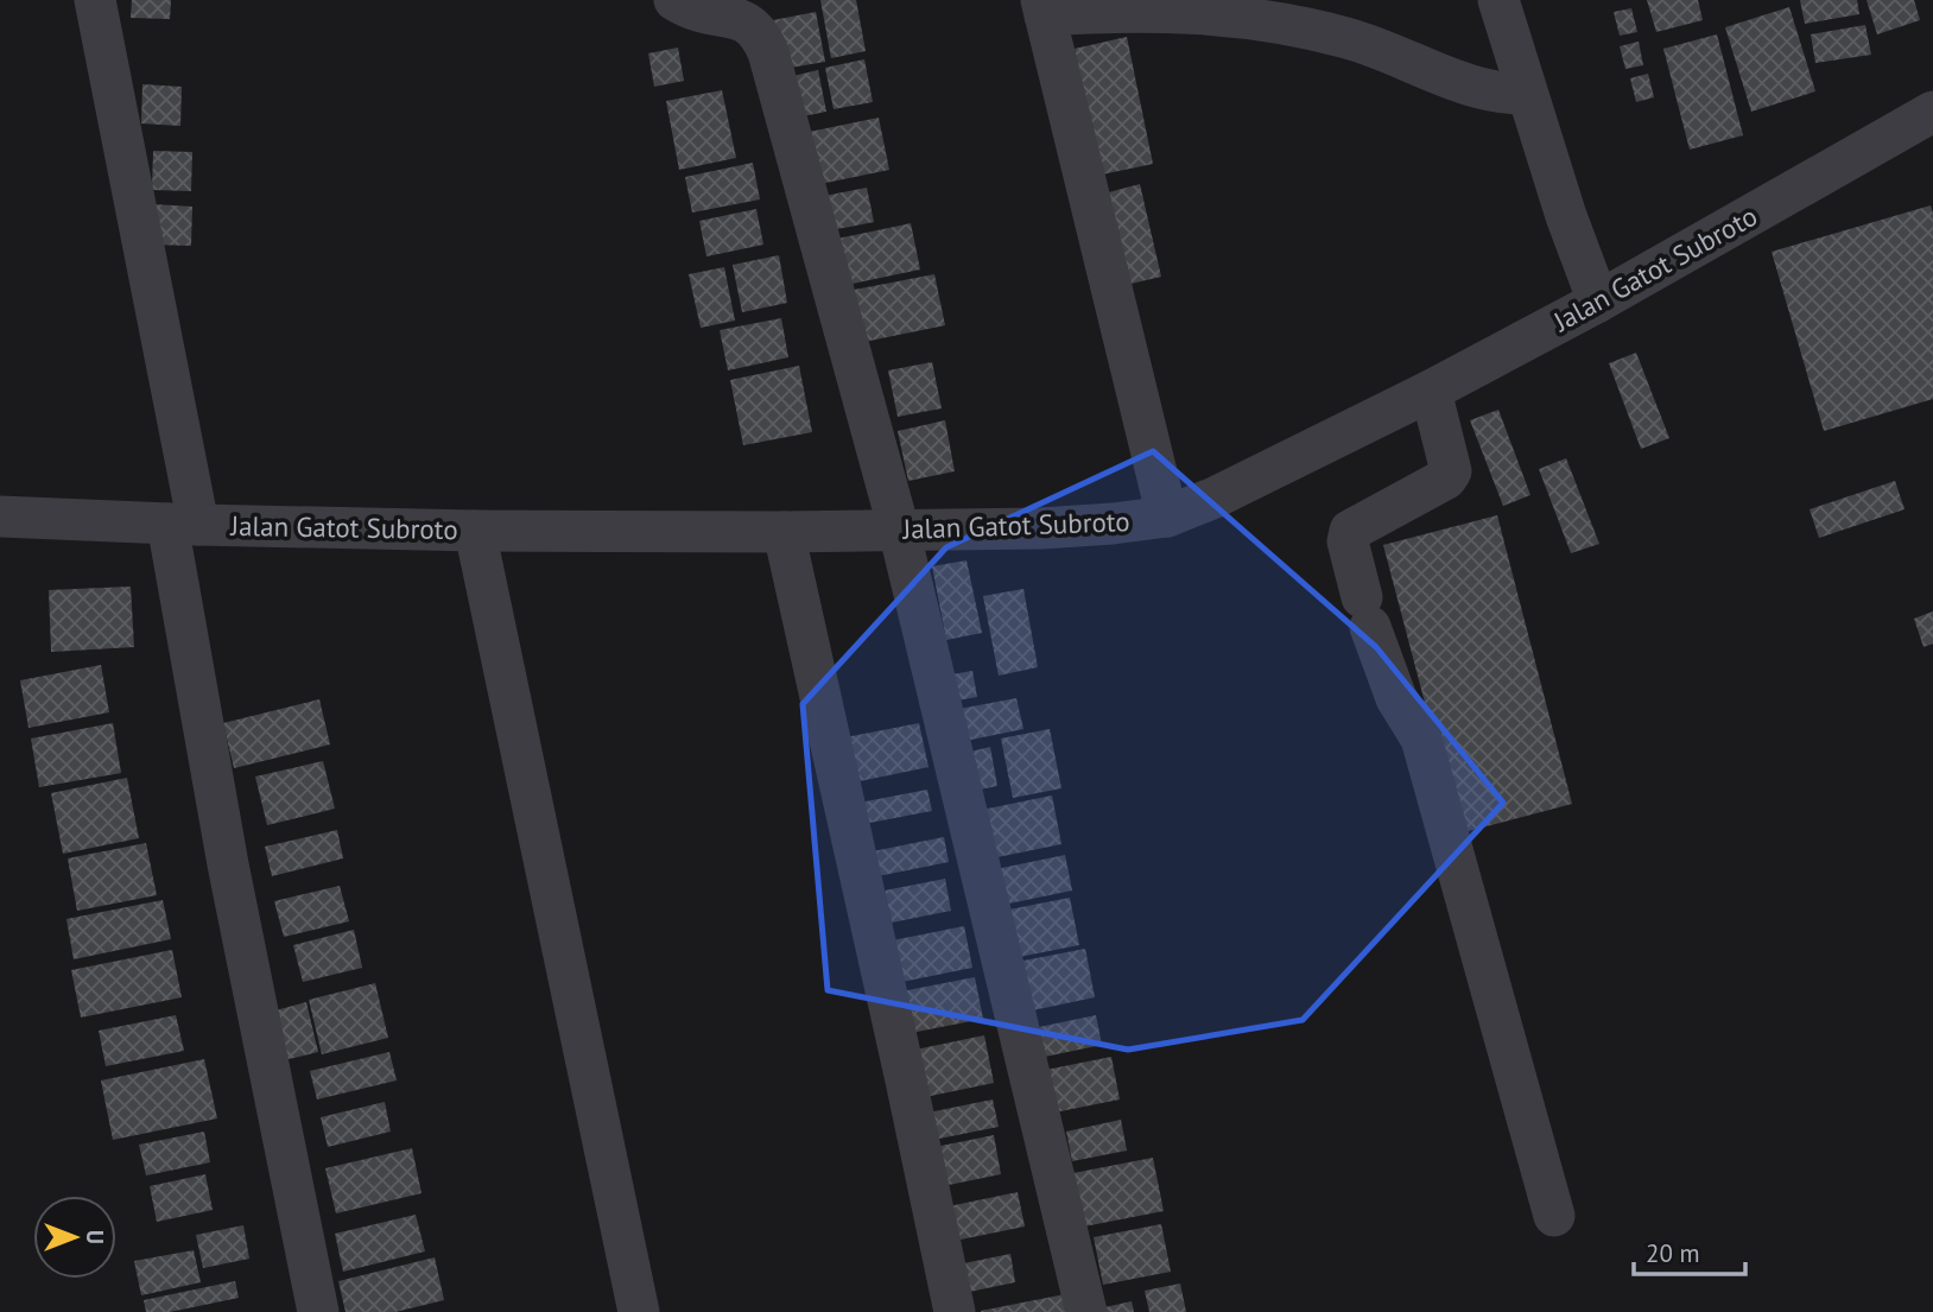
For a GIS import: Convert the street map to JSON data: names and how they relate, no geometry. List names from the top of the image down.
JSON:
{
  "streets": {
    "street": ["Jalan Gatot Subroto"]
  },
  "scale_bar": "20 m",
  "north": "right"
}
